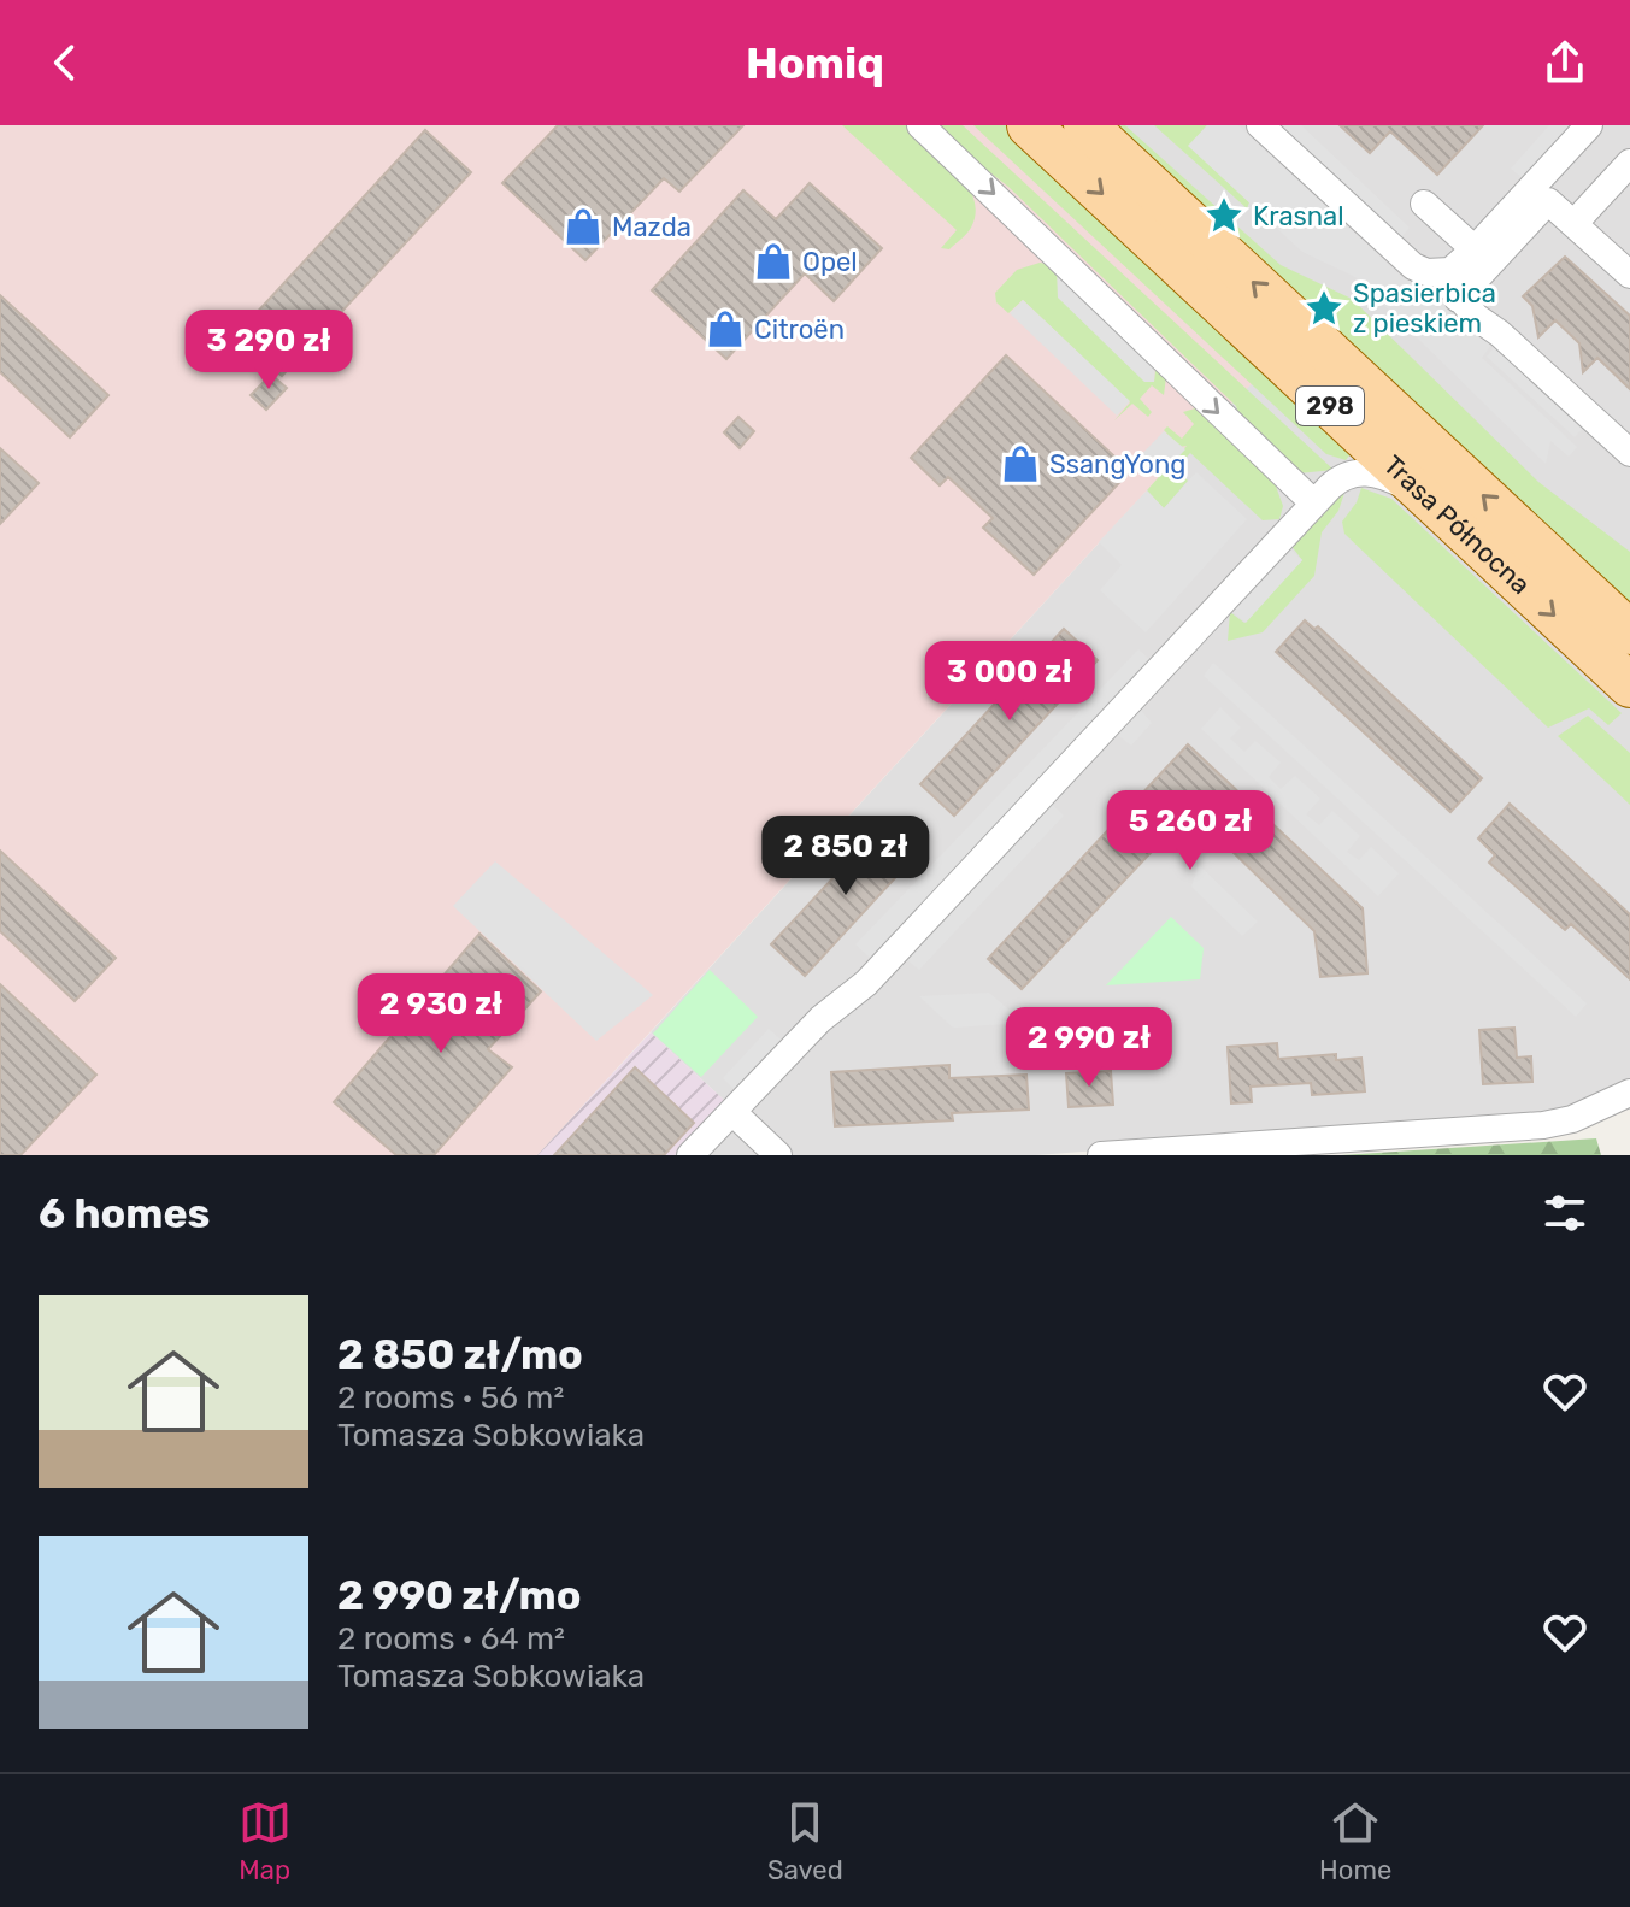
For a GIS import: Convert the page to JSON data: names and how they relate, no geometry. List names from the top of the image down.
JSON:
{
  "streets": {
    "main road": ["298", "Trasa Północna"]
  },
  "places": {
    "place": ["Krasnal", "Spasierbica z pieskiem"],
    "shop": [
      "Mazda",
      "Opel",
      "Citroën",
      "SsangYong"
    ]
  },
  "page": {
    "header": "Homiq",
    "price": [
      "3 290 zł",
      "3 000 zł",
      "5 260 zł",
      "2 850 zł",
      "2 930 zł",
      "2 990 zł"
    ],
    "heading": "6 homes",
    "list": [
      {
        "name": "2 850 zł/mo",
        "note": "2 rooms · 56 m² · Tomasza Sobkowiaka"
      },
      {
        "name": "2 990 zł/mo",
        "note": "2 rooms · 64 m² · Tomasza Sobkowiaka"
      }
    ],
    "tabs": ["Map", "Saved", "Home"]
  }
}
